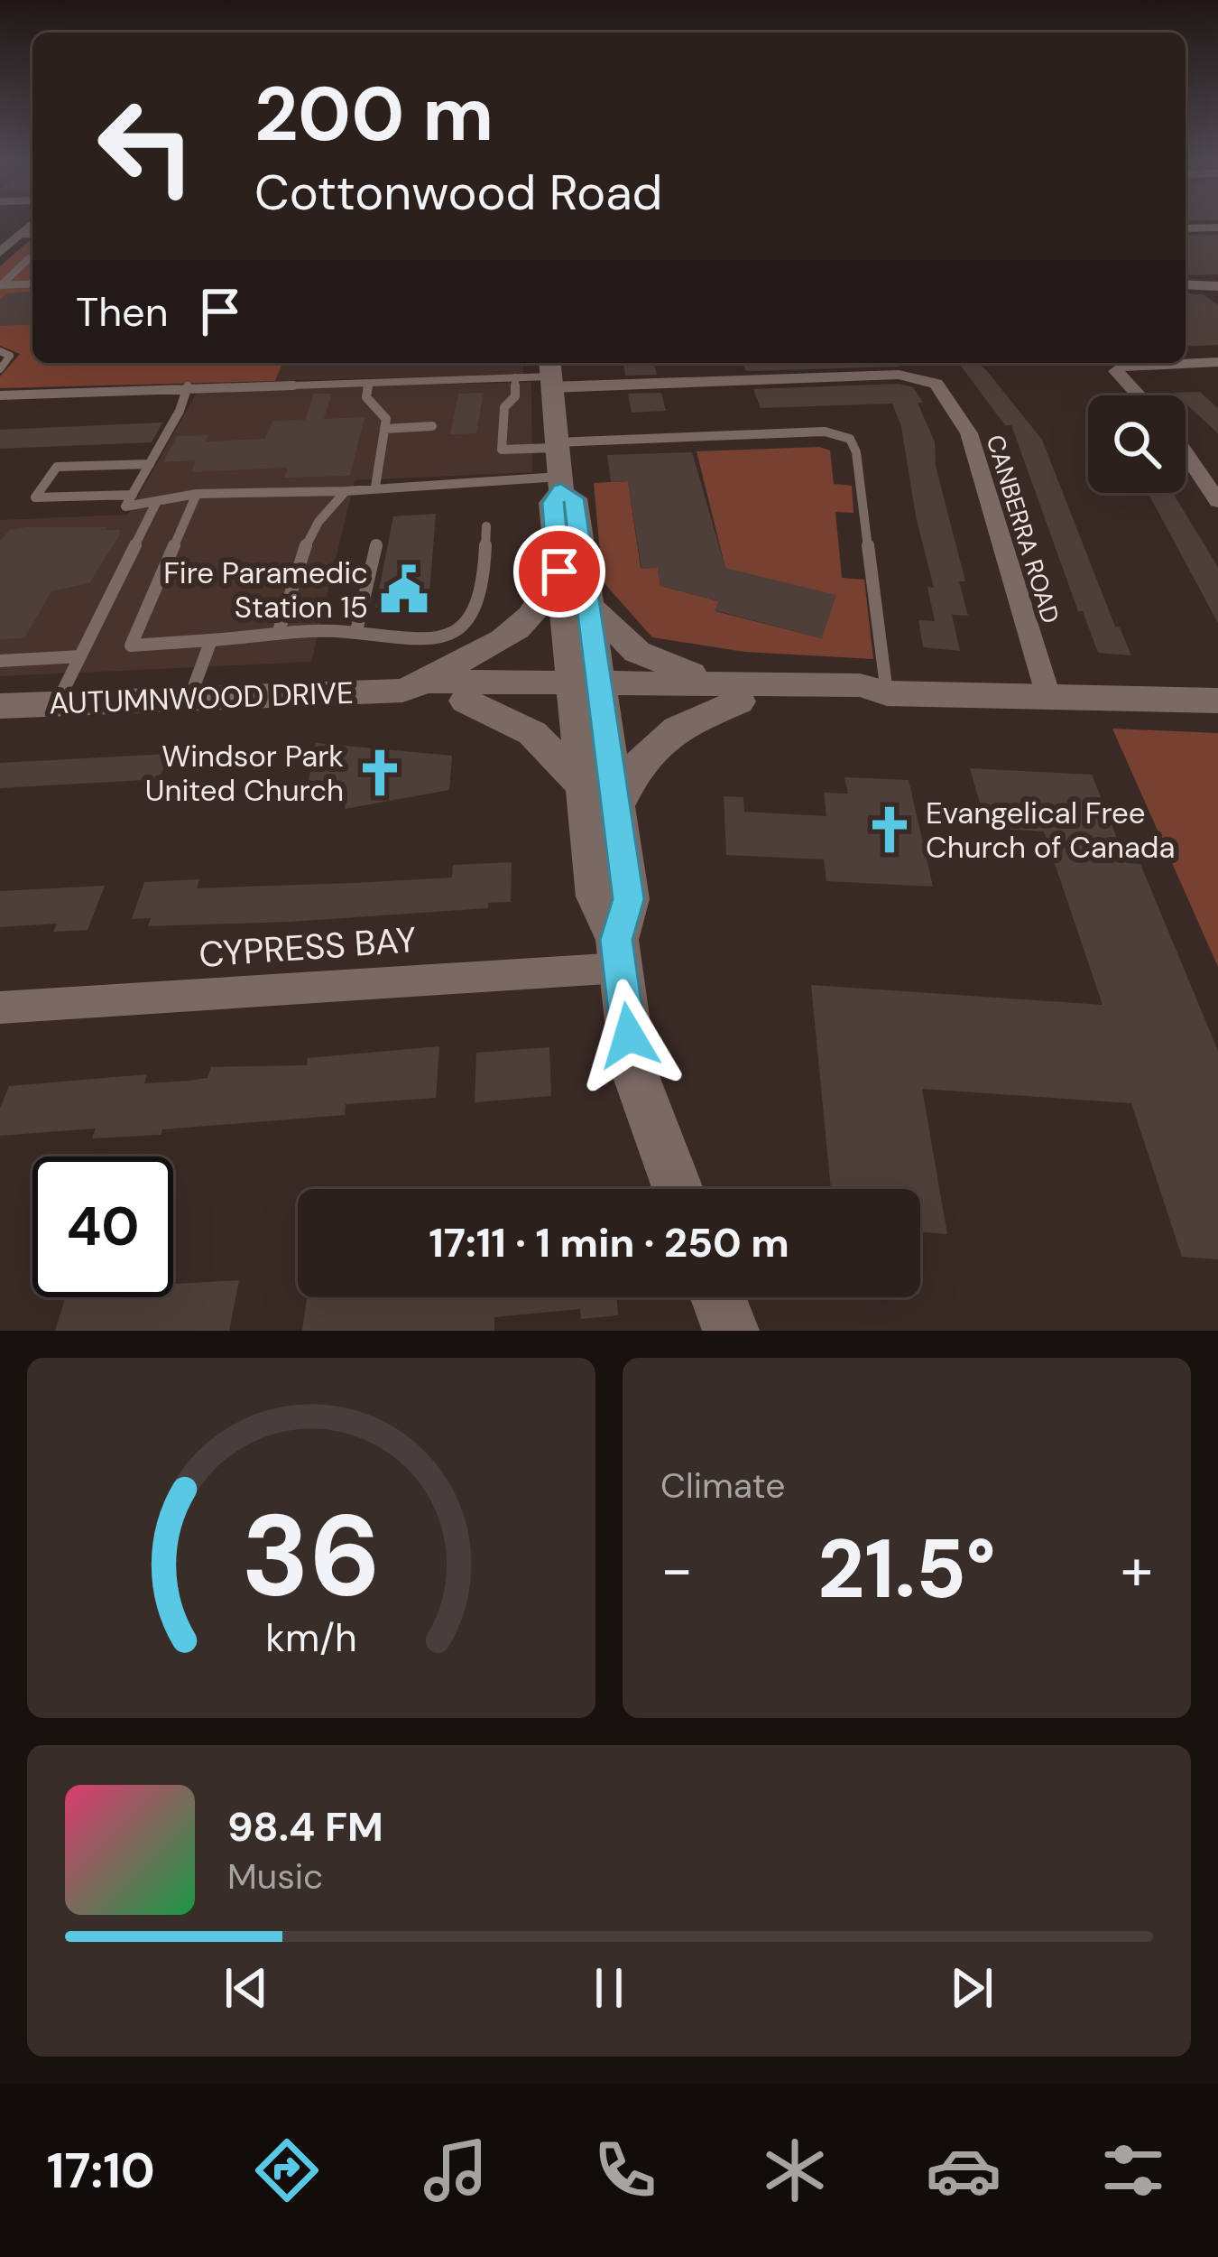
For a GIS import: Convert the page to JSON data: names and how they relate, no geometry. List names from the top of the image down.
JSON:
{
  "streets": {
    "street": ["CANBERRA ROAD", "AUTUMNWOOD DRIVE", "CYPRESS BAY"]
  },
  "crossings": [
    ["CANBERRA ROAD", "AUTUMNWOOD DRIVE"]
  ],
  "places": {
    "public building": ["Fire Paramedic Station 15"],
    "church": ["Windsor Park United Church", "Evangelical Free Church of Canada"]
  },
  "page": {
    "turn": ["200 m", "Cottonwood Road"],
    "then": "Then",
    "limit": "40",
    "trip": "17:11 · 1 min · 250 m",
    "tile": "Climate",
    "heat": ["−", "21.5°", "+"],
    "song": ["98.4 FM", "Music"],
    "tabs": "17:10",
    "gauge": ["36", "km/h"]
  }
}
